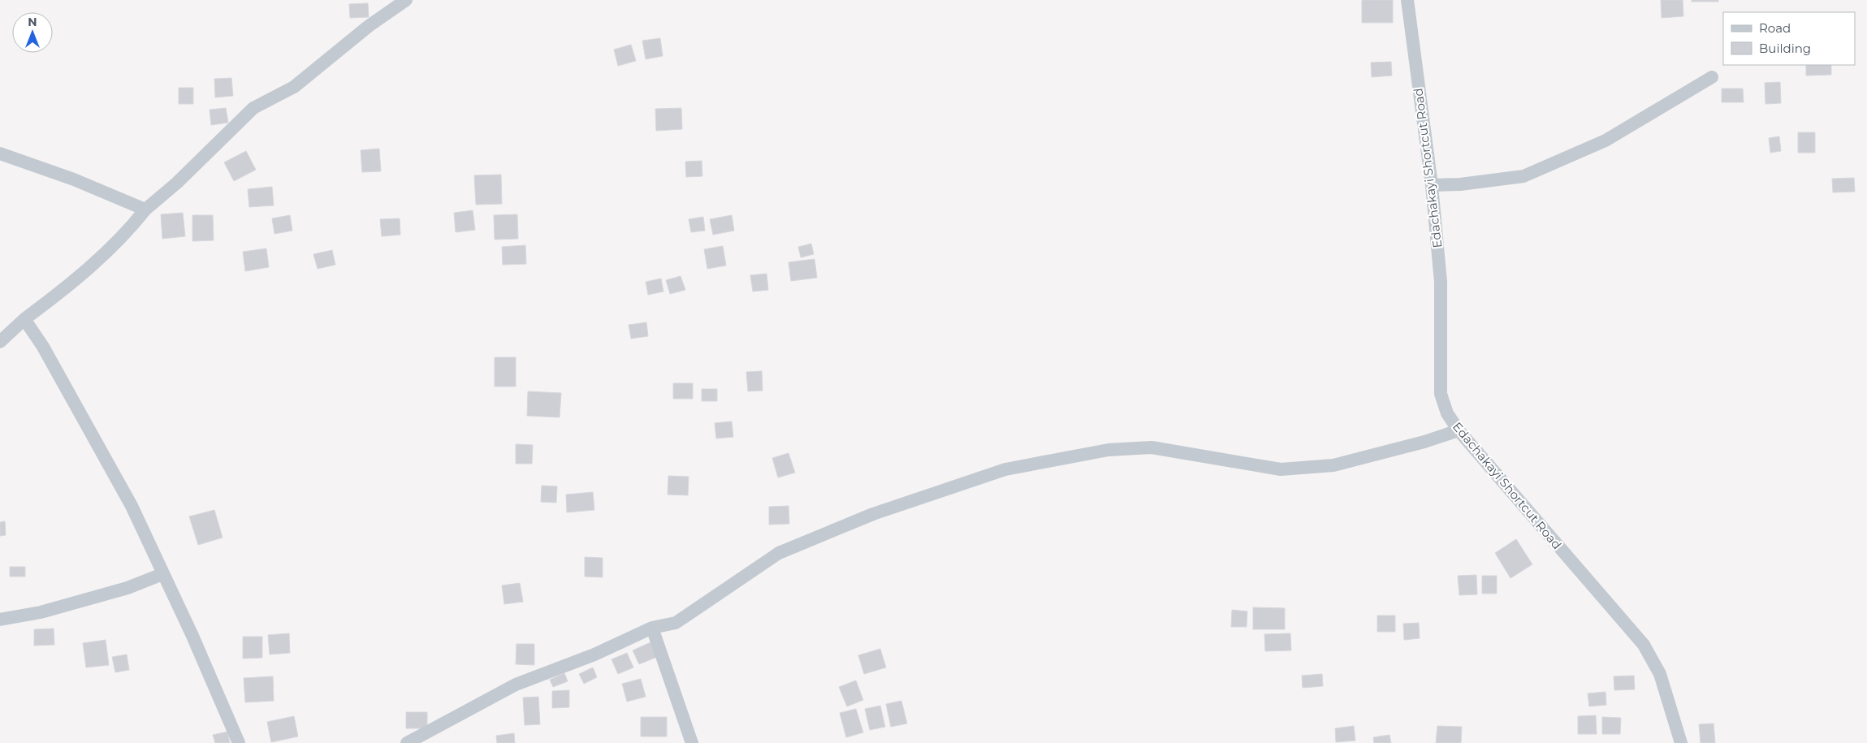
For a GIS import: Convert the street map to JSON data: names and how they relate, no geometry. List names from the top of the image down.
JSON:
{
  "streets": {
    "street": ["Edachakayi Shortcut Road"]
  },
  "legend": ["Road", "Building"],
  "north": "top"
}
